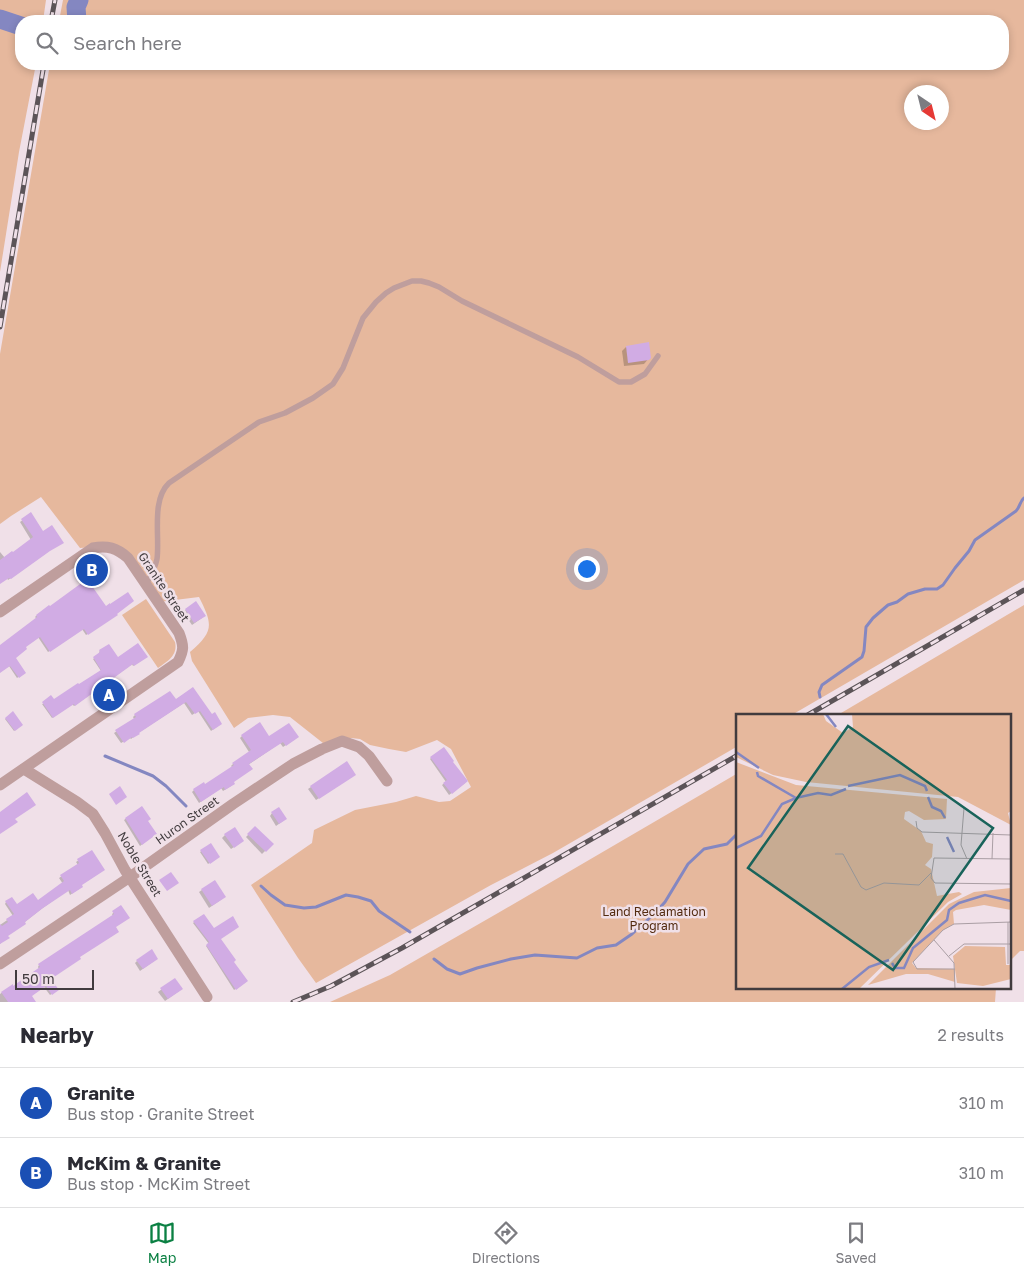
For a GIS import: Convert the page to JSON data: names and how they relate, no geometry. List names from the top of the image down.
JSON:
{
  "streets": {
    "street": ["Granite Street", "Huron Street", "Noble Street"]
  },
  "crossings": [
    ["Granite Street", "Noble Street"],
    ["Huron Street", "Noble Street"]
  ],
  "parks": ["Land Reclamation Program"],
  "scale_bar": "50 m",
  "north": "bottom right",
  "page": {
    "search": "Search here",
    "pins": ["B", "A"],
    "scale": "50 m",
    "heading": ["Nearby", "2 results"],
    "list": [
      {
        "mark": "A",
        "name": "Granite",
        "note": "Bus stop · Granite Street",
        "value": "310 m"
      },
      {
        "mark": "B",
        "name": "McKim & Granite",
        "note": "Bus stop · McKim Street",
        "value": "310 m"
      }
    ],
    "nav": ["Map", "Directions", "Saved"]
  }
}
